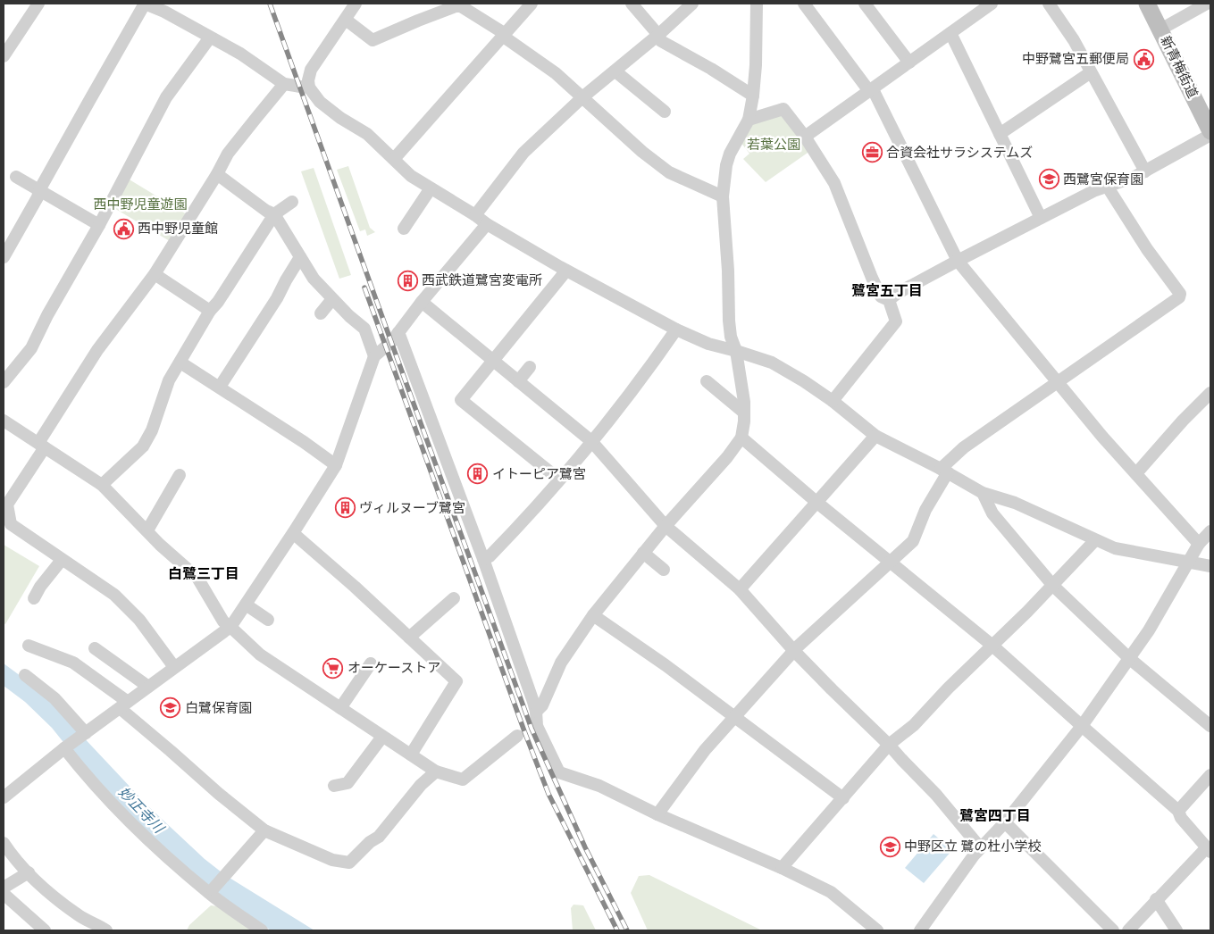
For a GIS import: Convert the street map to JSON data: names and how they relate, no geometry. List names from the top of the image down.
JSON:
{
  "streets": {
    "main road": ["新青梅街道"]
  },
  "districts": ["鷺宮五丁目", "白鷺三丁目", "鷺宮四丁目"],
  "water": ["妙正寺川"],
  "parks": ["若葉公園", "西中野児童遊園"],
  "places": {
    "public building": ["中野鷺宮五郵便局", "西中野児童館"],
    "office": ["合資会社サラシステムズ"],
    "school or university": ["西鷺宮保育園", "白鷺保育園", "中野区立 鷺の杜小学校"],
    "building": ["西武鉄道鷺宮変電所", "イトーピア鷺宮", "ヴィルヌーブ鷺宮"],
    "supermarket": ["オーケーストア"]
  }
}
